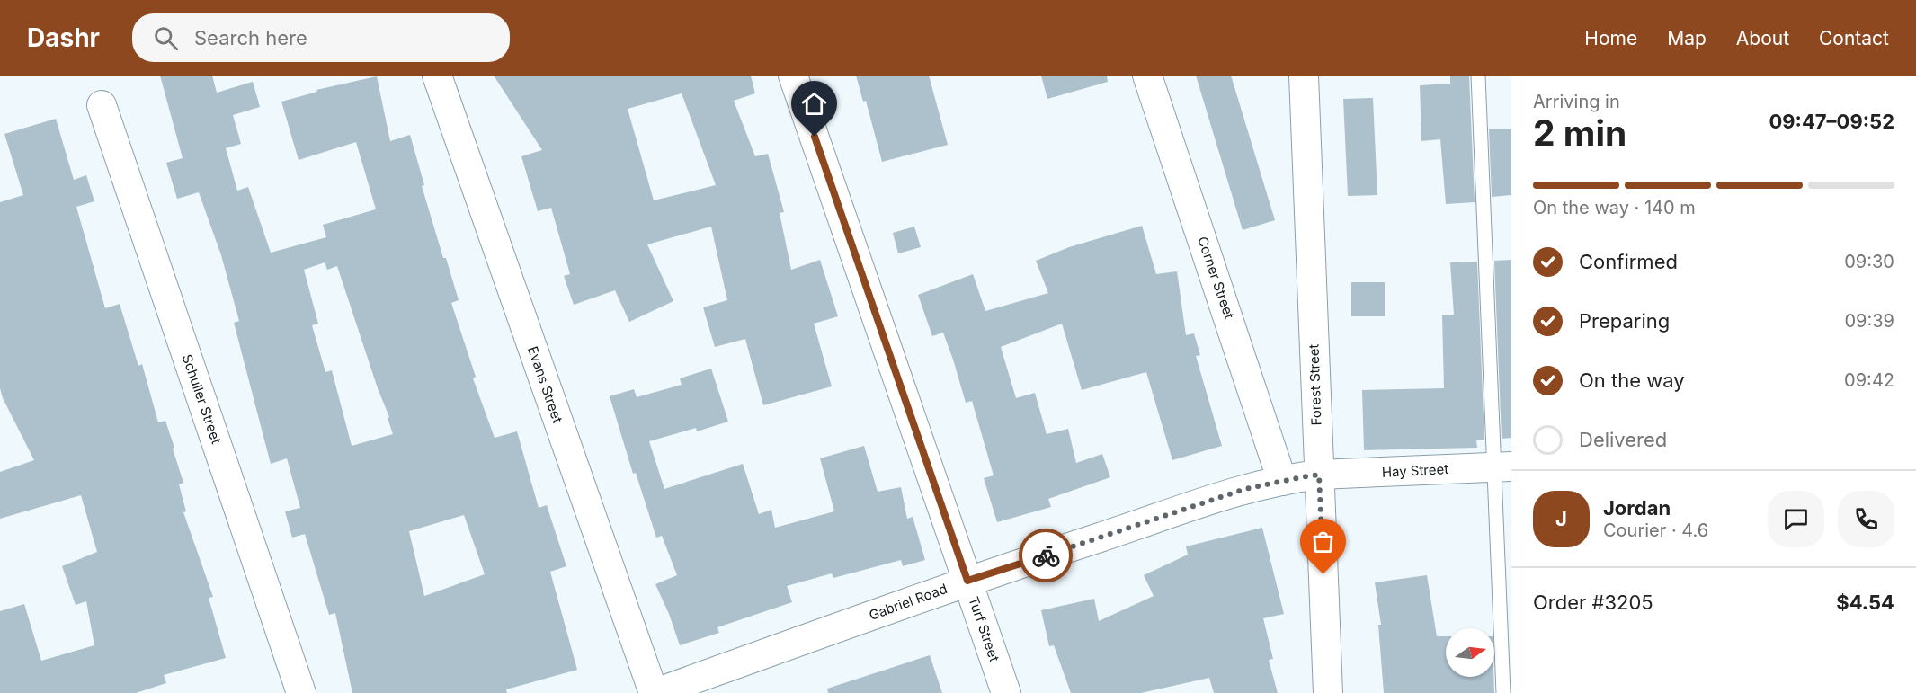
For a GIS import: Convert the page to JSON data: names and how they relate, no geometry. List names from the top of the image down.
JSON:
{
  "streets": {
    "street": [
      "Corner Street",
      "Evans Street",
      "Forest Street",
      "Schuller Street",
      "Hay Street",
      "Gabriel Road",
      "Turf Street"
    ]
  },
  "crossings": [
    ["Corner Street", "Gabriel Road"],
    ["Evans Street", "Gabriel Road"],
    ["Forest Street", "Hay Street"],
    ["Forest Street", "Gabriel Road"],
    ["Hay Street", "Gabriel Road"],
    ["Gabriel Road", "Turf Street"]
  ],
  "north": "right",
  "page": {
    "header": "Dashr",
    "search": "Search here",
    "nav": [
      "Home",
      "Map",
      "About",
      "Contact"
    ],
    "heading": ["2 min", "Arriving in", "09:47–09:52"],
    "panel": [
      "Jordan",
      "Courier · 4.6",
      "Order #3205",
      "$4.54"
    ],
    "bar": "On the way · 140 m",
    "list": [
      ["Confirmed", "09:30"],
      ["Preparing", "09:39"],
      ["On the way", "09:42"],
      "Delivered"
    ],
    "round": "J"
  }
}
